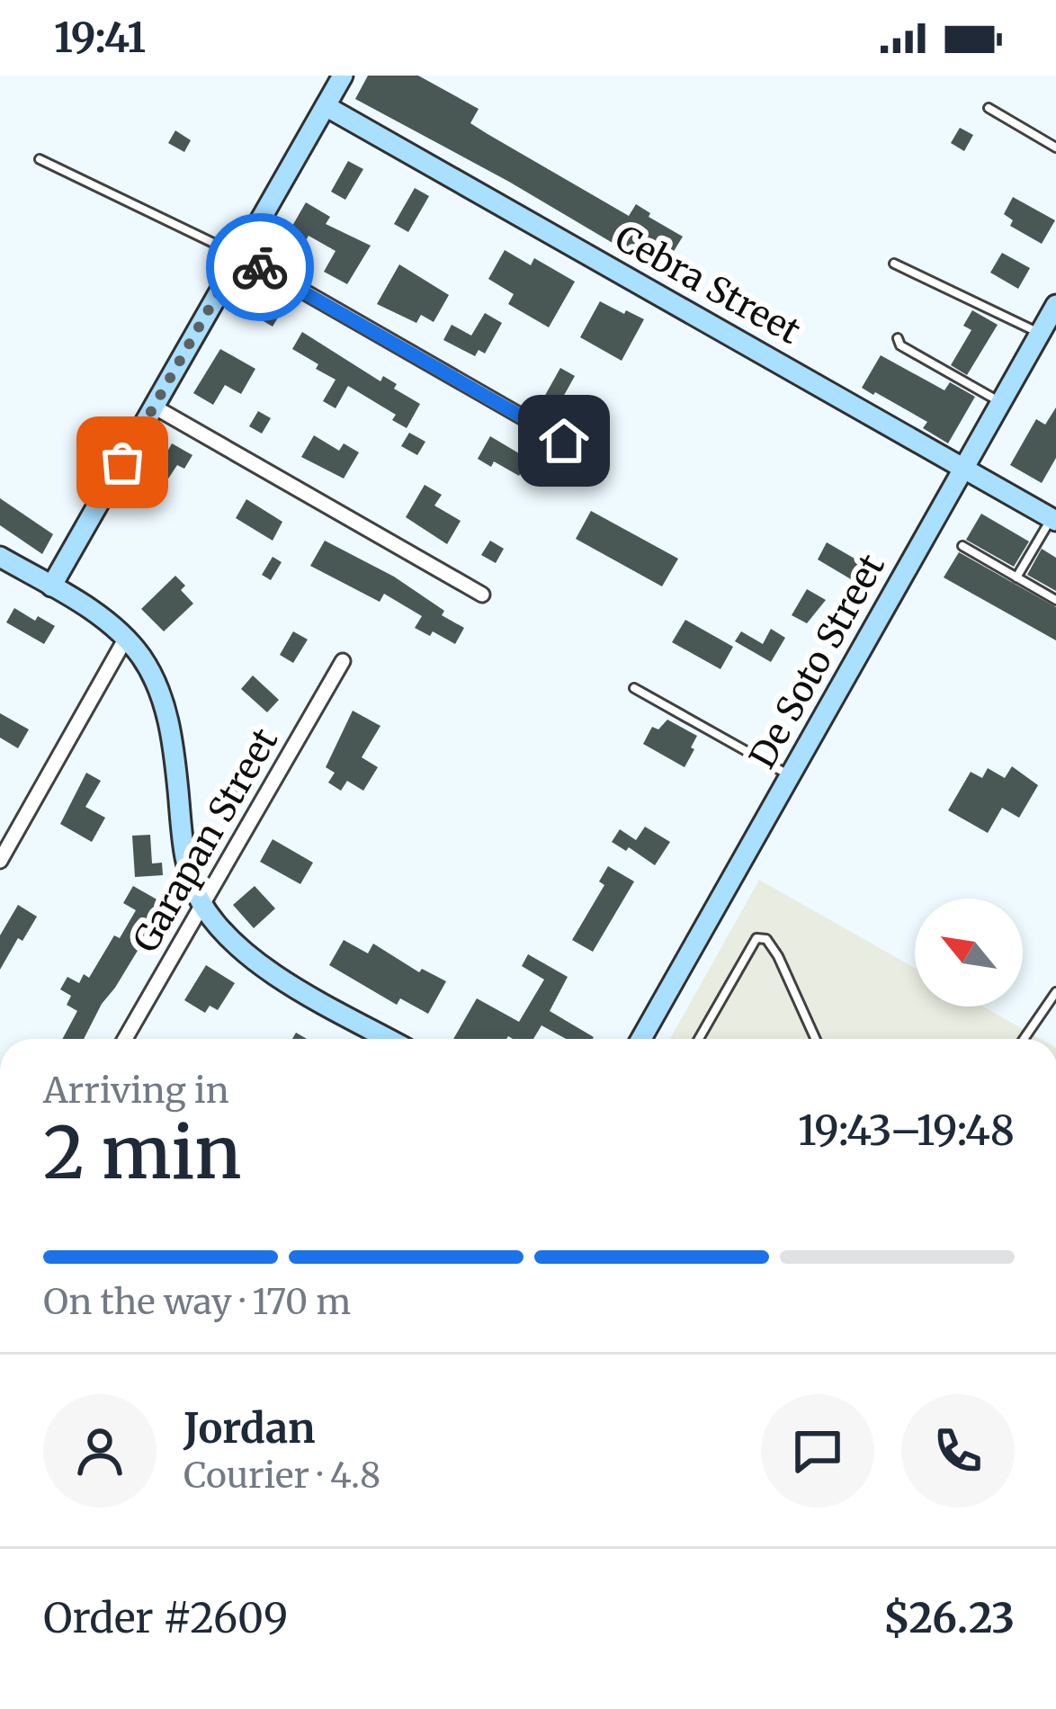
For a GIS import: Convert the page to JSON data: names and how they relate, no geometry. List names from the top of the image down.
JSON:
{
  "streets": {
    "street": ["Cebra Street", "De Soto Street", "Garapan Street"]
  },
  "crossings": [
    ["Cebra Street", "De Soto Street"]
  ],
  "north": "top left",
  "page": {
    "status": "19:41",
    "heading": ["2 min", "Arriving in", "19:43–19:48"],
    "panel": [
      "Jordan",
      "Courier · 4.8",
      "Order #2609",
      "$26.23"
    ],
    "bar": "On the way · 170 m"
  }
}
